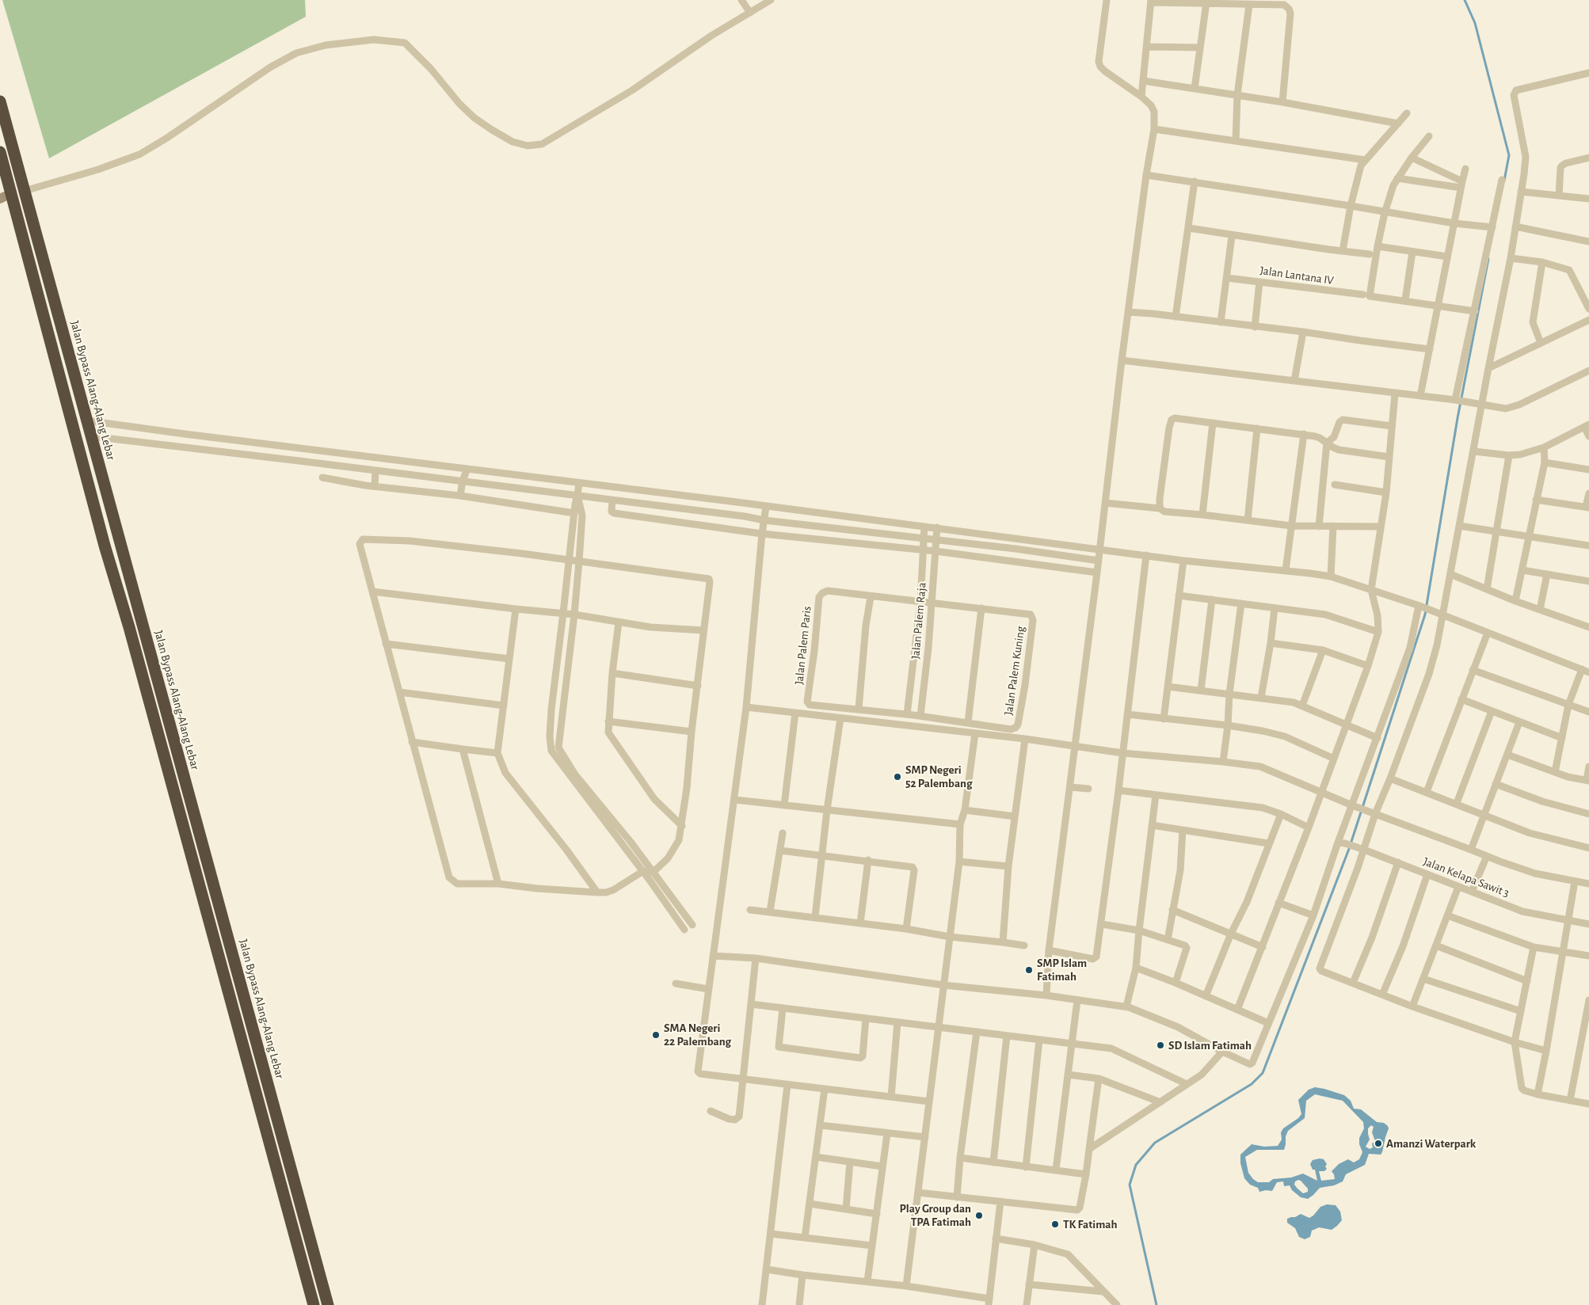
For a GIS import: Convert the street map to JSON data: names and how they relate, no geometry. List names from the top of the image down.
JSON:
{
  "streets": {
    "highway": ["Jalan Bypass Alang-Alang Lebar"],
    "street": [
      "Jalan Lantana IV",
      "Jalan Palem Raja",
      "Jalan Palem Paris",
      "Jalan Palem Kuning",
      "Jalan Kelapa Sawit 3"
    ]
  },
  "places": [
    "SMP Negeri 52 Palembang",
    "SMP Islam Fatimah",
    "SMA Negeri 22 Palembang",
    "SD Islam Fatimah",
    "Amanzi Waterpark",
    "Play Group dan TPA Fatimah",
    "TK Fatimah"
  ]
}
